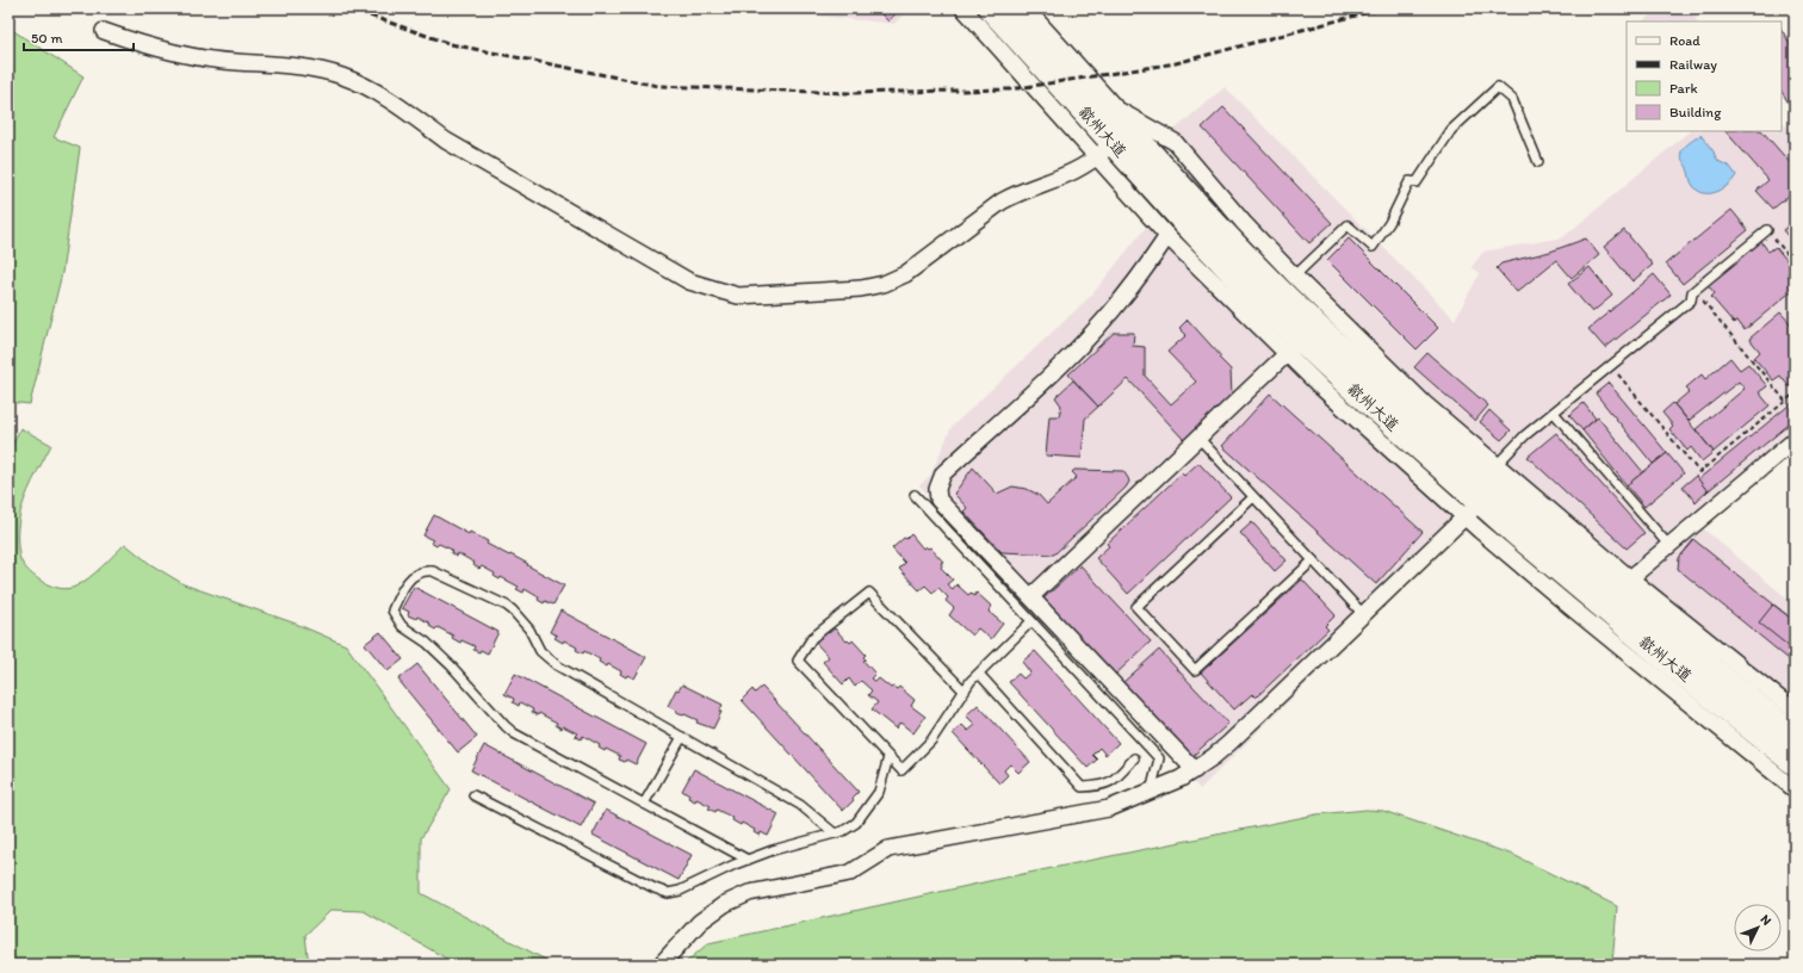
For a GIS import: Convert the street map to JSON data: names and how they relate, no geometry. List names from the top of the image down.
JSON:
{
  "streets": {
    "highway": ["歙州大道"]
  },
  "legend": [
    "Road",
    "Railway",
    "Park",
    "Building"
  ],
  "scale_bar": "50 m",
  "north": "top right"
}
